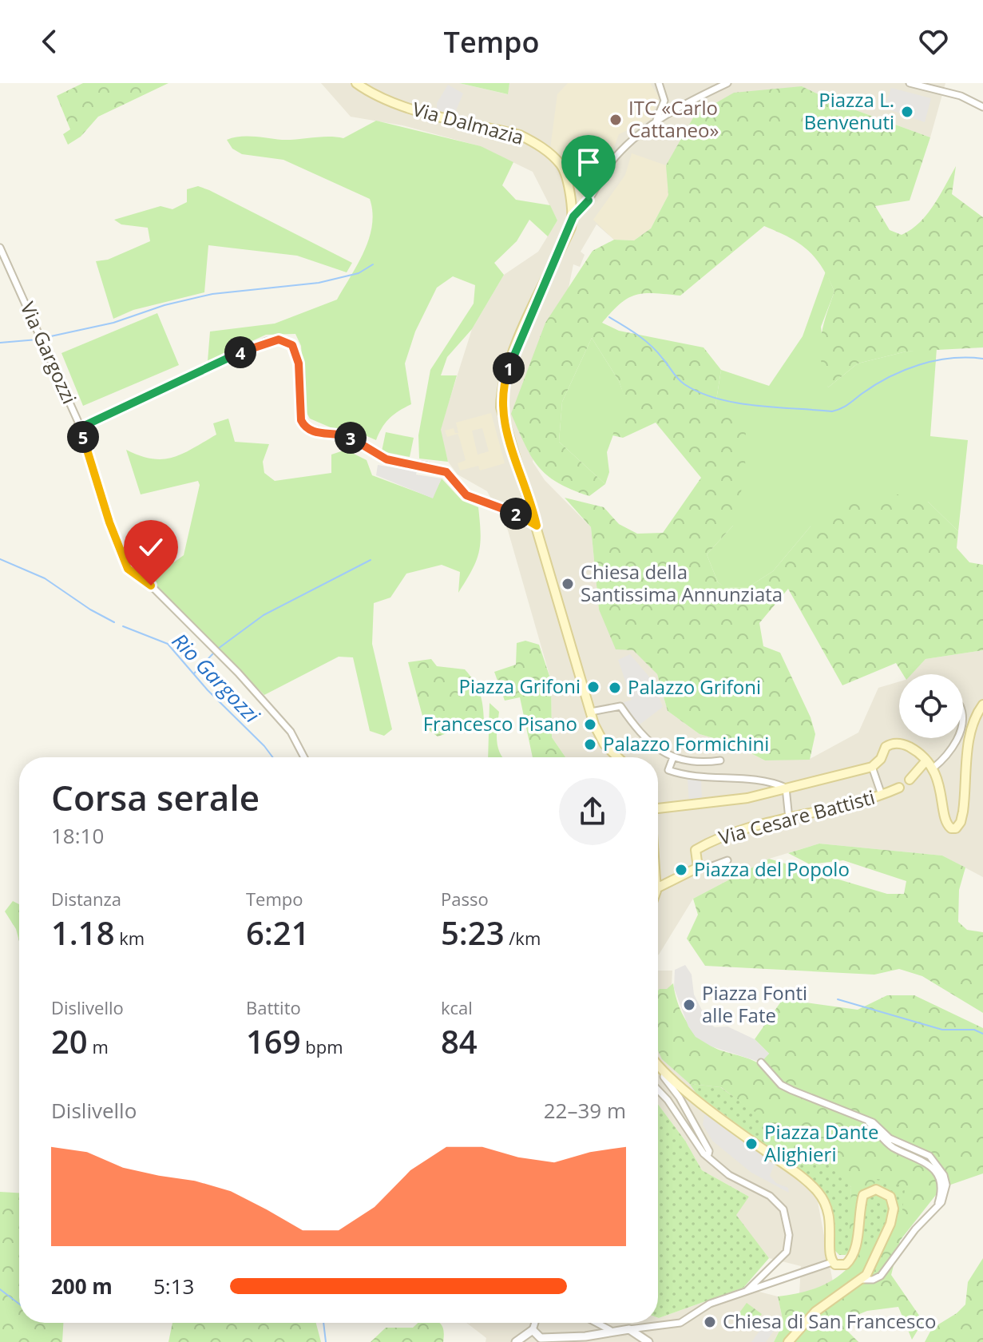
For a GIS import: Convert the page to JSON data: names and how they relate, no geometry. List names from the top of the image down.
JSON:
{
  "streets": {
    "main road": ["Via Dalmazia", "Via Cesare Battisti"],
    "street": ["Via Gargozzi"]
  },
  "water": ["Rio Gargozzi"],
  "places": [
    "Piazza L. Benvenuti",
    "ITC «Carlo Cattaneo»",
    "Chiesa della Santissima Annunziata",
    "Piazza Grifoni",
    "Palazzo Grifoni",
    "Francesco Pisano",
    "Palazzo Formichini",
    "Piazza del Popolo",
    "Piazza Fonti alle Fate",
    "Piazza Dante Alighieri",
    "Chiesa di San Francesco"
  ],
  "page": {
    "header": "Tempo",
    "pins": [
      "4",
      "1",
      "5",
      "3",
      "2"
    ],
    "heading": ["Corsa serale", "18:10"],
    "stats": [
      ["Distanza", "1.18 km"],
      ["Tempo", "6:21"],
      ["Passo", "5:23 /km"],
      ["Dislivello", "20 m"],
      ["Battito", "169 bpm"],
      ["kcal", "84"]
    ],
    "chart": ["Dislivello", "22–39 m"],
    "list": [
      {
        "name": "200 m",
        "note": "5:13"
      }
    ]
  }
}
